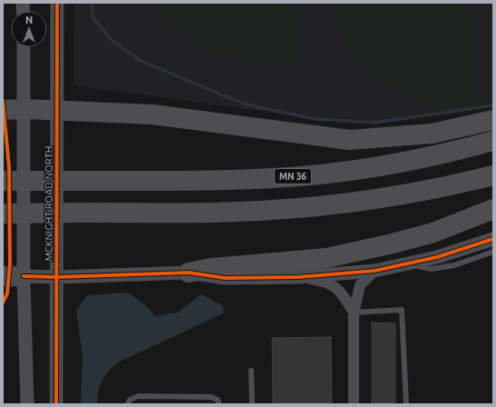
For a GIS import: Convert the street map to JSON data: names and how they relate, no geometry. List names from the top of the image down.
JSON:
{
  "streets": {
    "highway": ["MN 36"],
    "street": ["MCKNIGHT ROAD NORTH"]
  },
  "north": "top"
}
